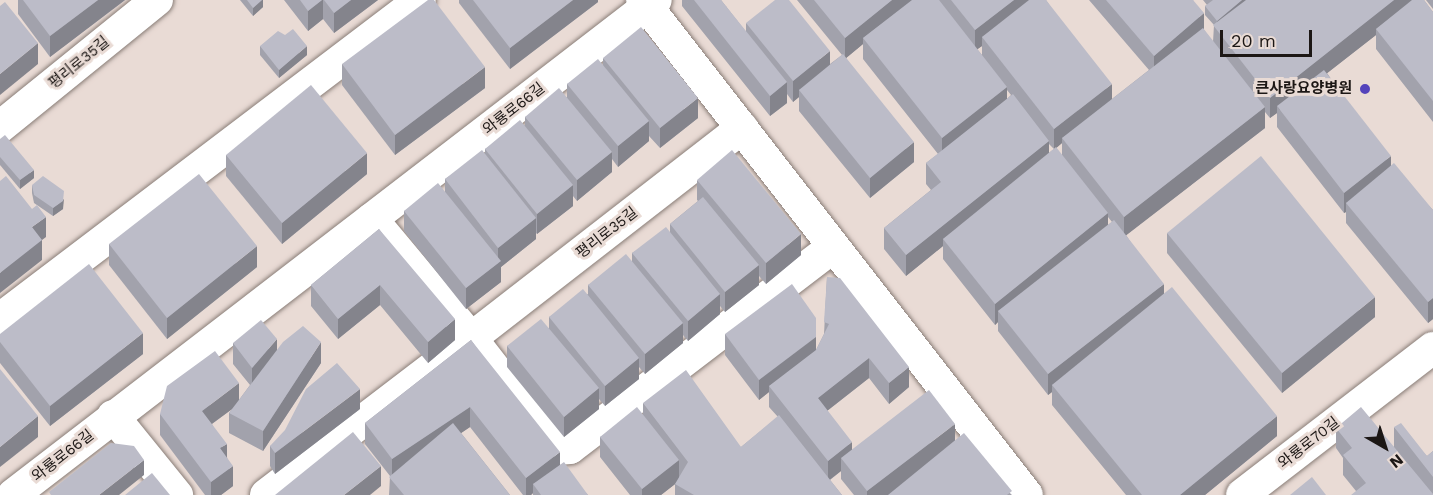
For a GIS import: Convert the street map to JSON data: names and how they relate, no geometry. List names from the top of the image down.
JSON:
{
  "streets": {
    "street": ["평리로35길", "와룡로66길", "와룡로70길"]
  },
  "places": ["큰사랑요양병원"],
  "scale_bar": "20 m",
  "north": "bottom right"
}
